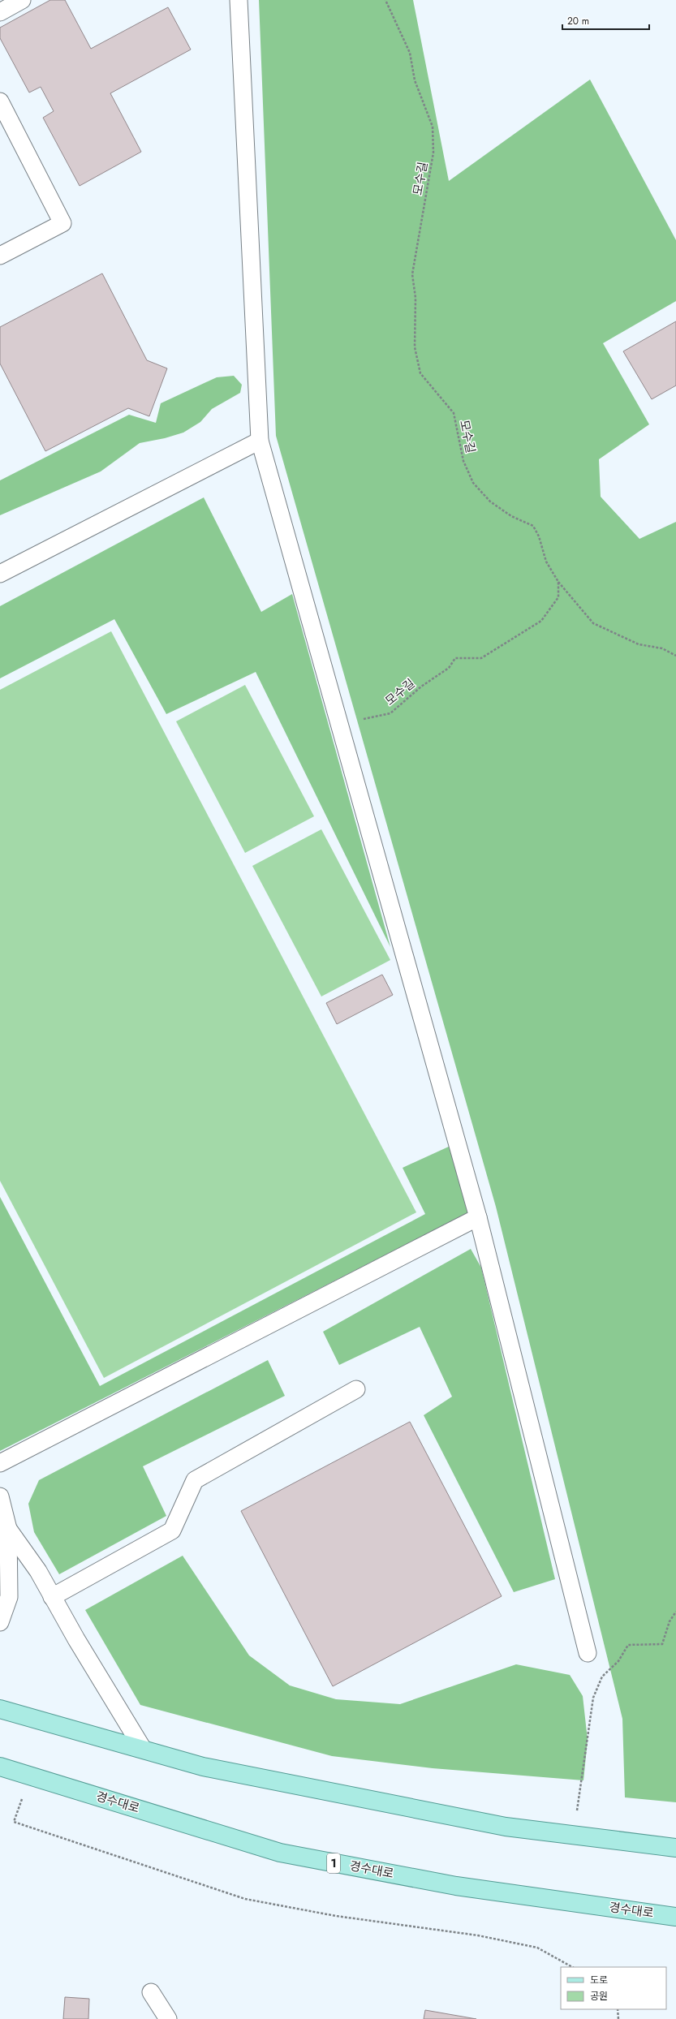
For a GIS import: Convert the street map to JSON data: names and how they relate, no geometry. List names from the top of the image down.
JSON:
{
  "streets": {
    "main road": ["경수대로", "1"],
    "path": ["모수길"]
  },
  "legend": ["도로", "공원"],
  "scale_bar": "20 m"
}
